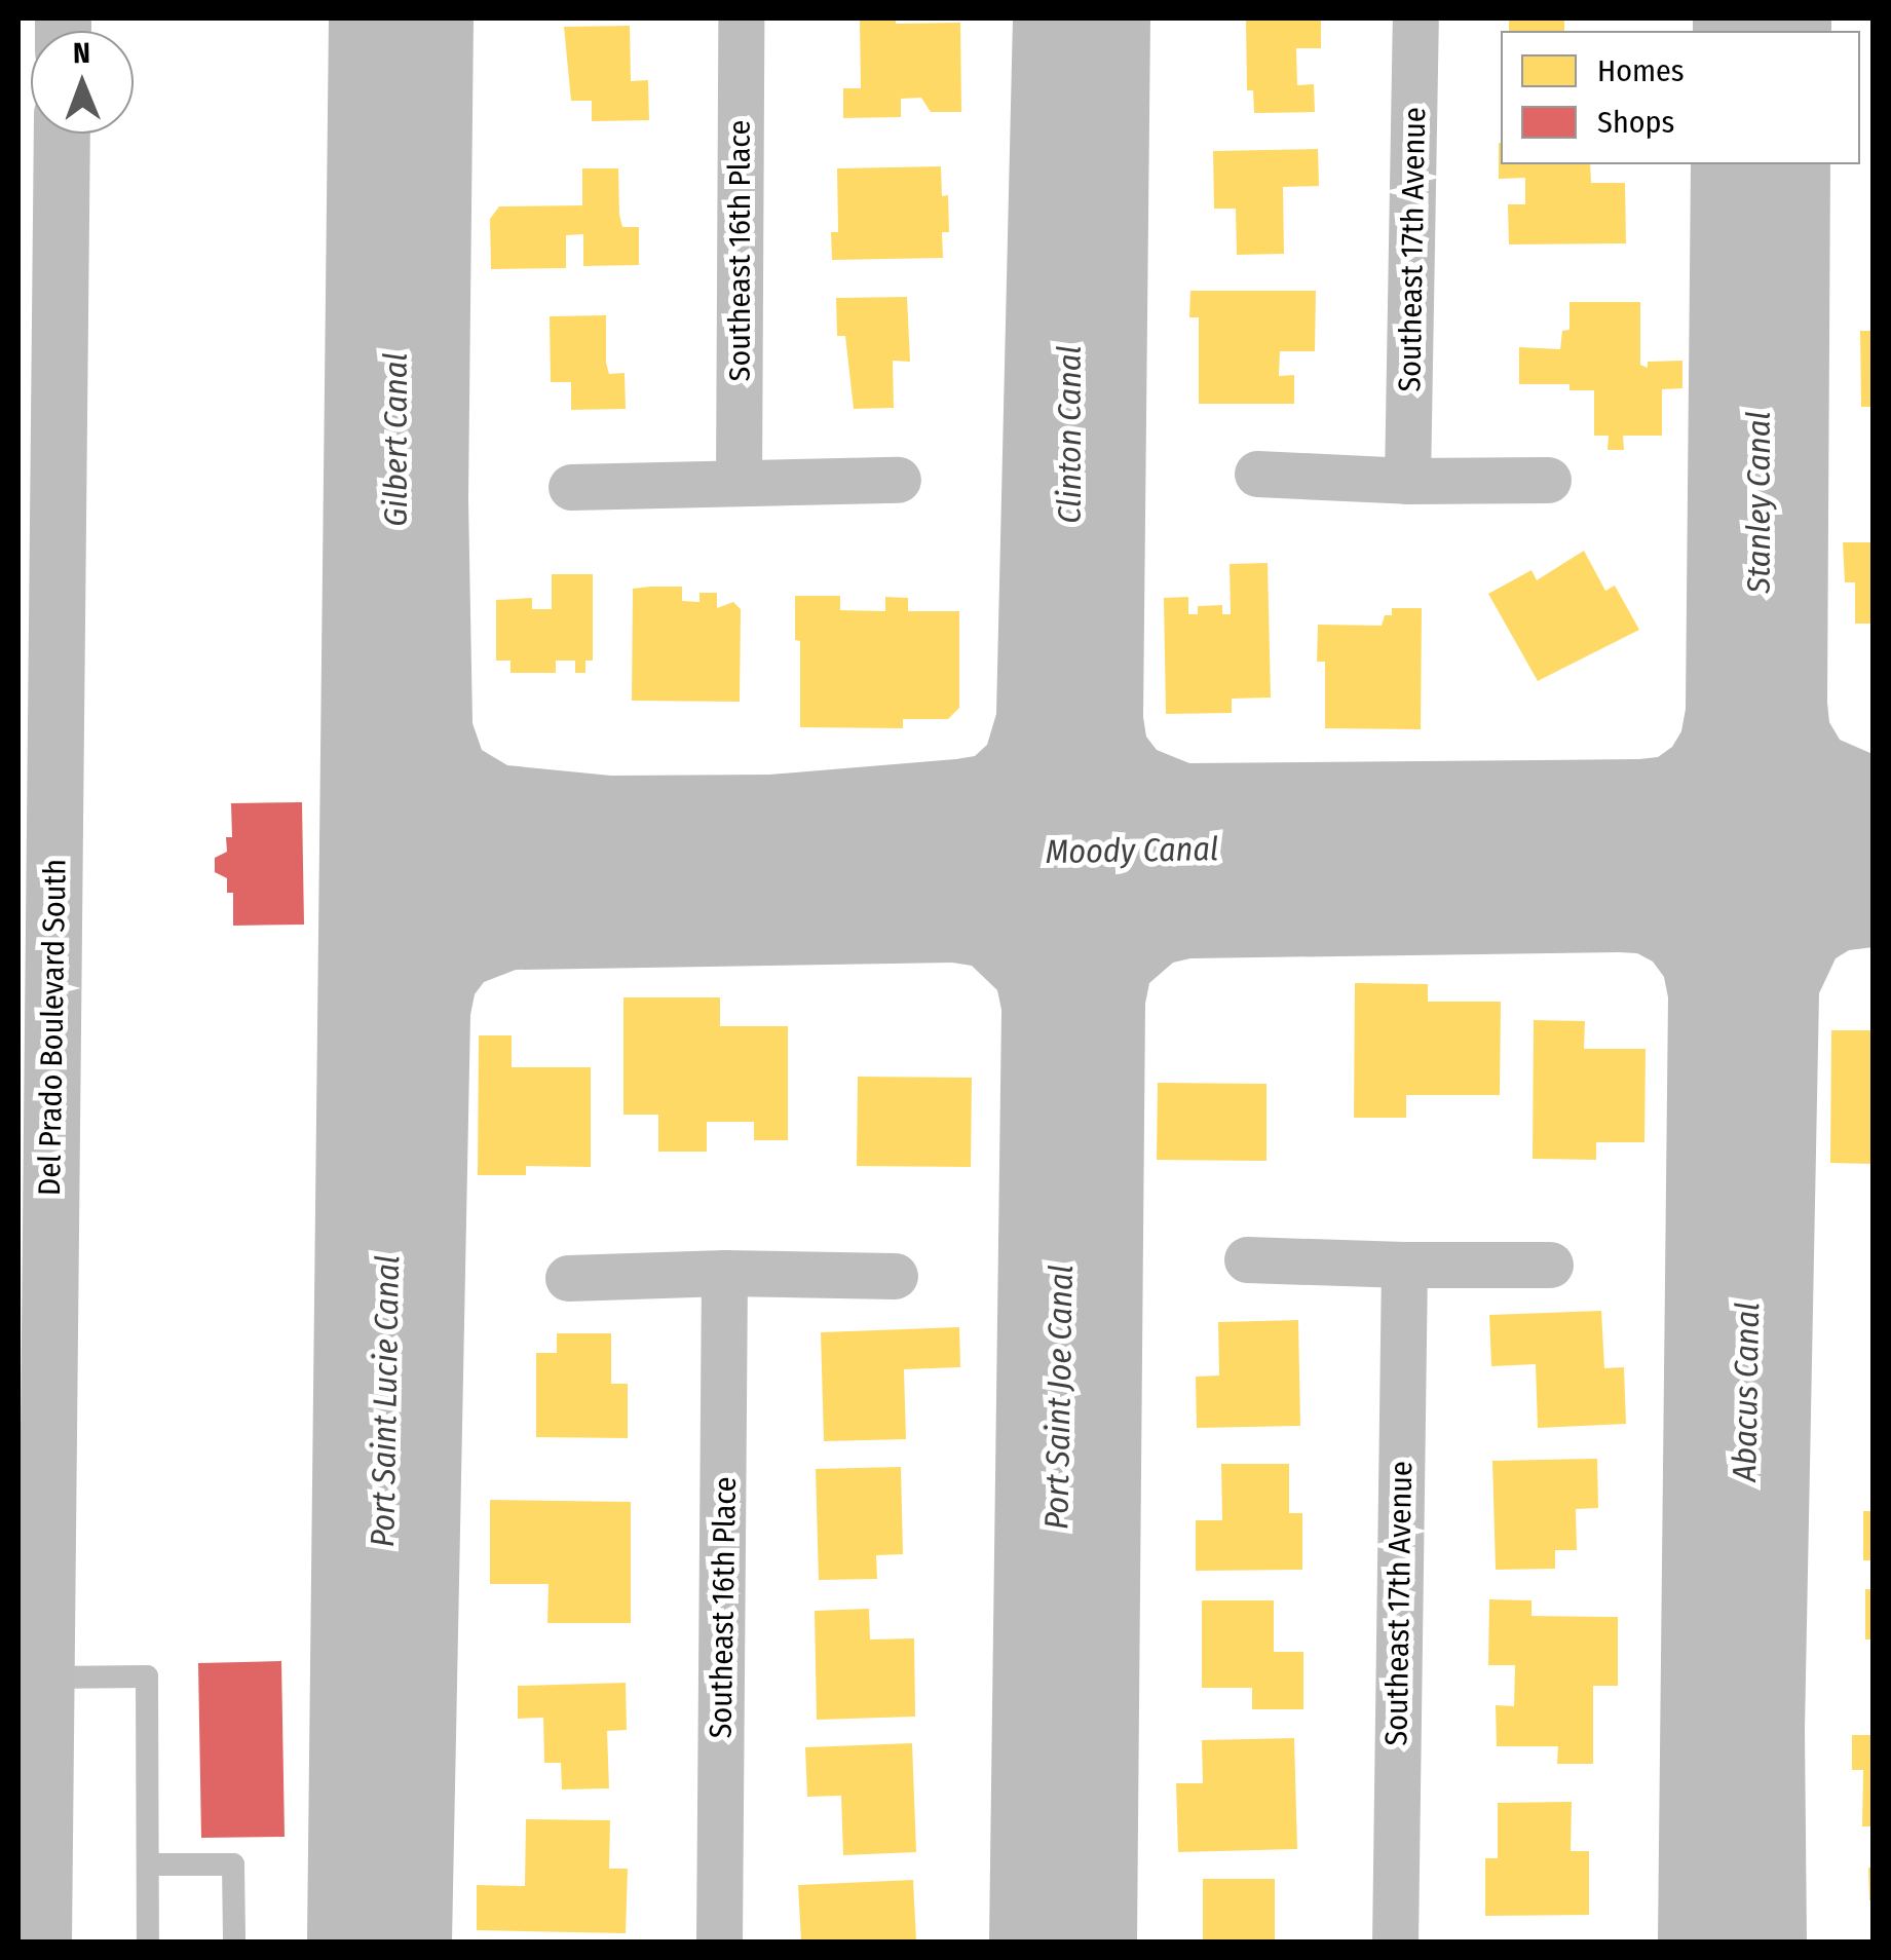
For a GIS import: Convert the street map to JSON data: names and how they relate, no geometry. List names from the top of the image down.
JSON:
{
  "streets": {
    "main road": ["Del Prado Boulevard South"],
    "street": ["Southeast 17th Avenue", "Southeast 16th Place"]
  },
  "water": [
    "Clinton Canal",
    "Gilbert Canal",
    "Stanley Canal",
    "Moody Canal",
    "Abacus Canal",
    "Port Saint Joe Canal",
    "Port Saint Lucie Canal"
  ],
  "legend": ["Homes", "Shops"],
  "north": "top"
}
